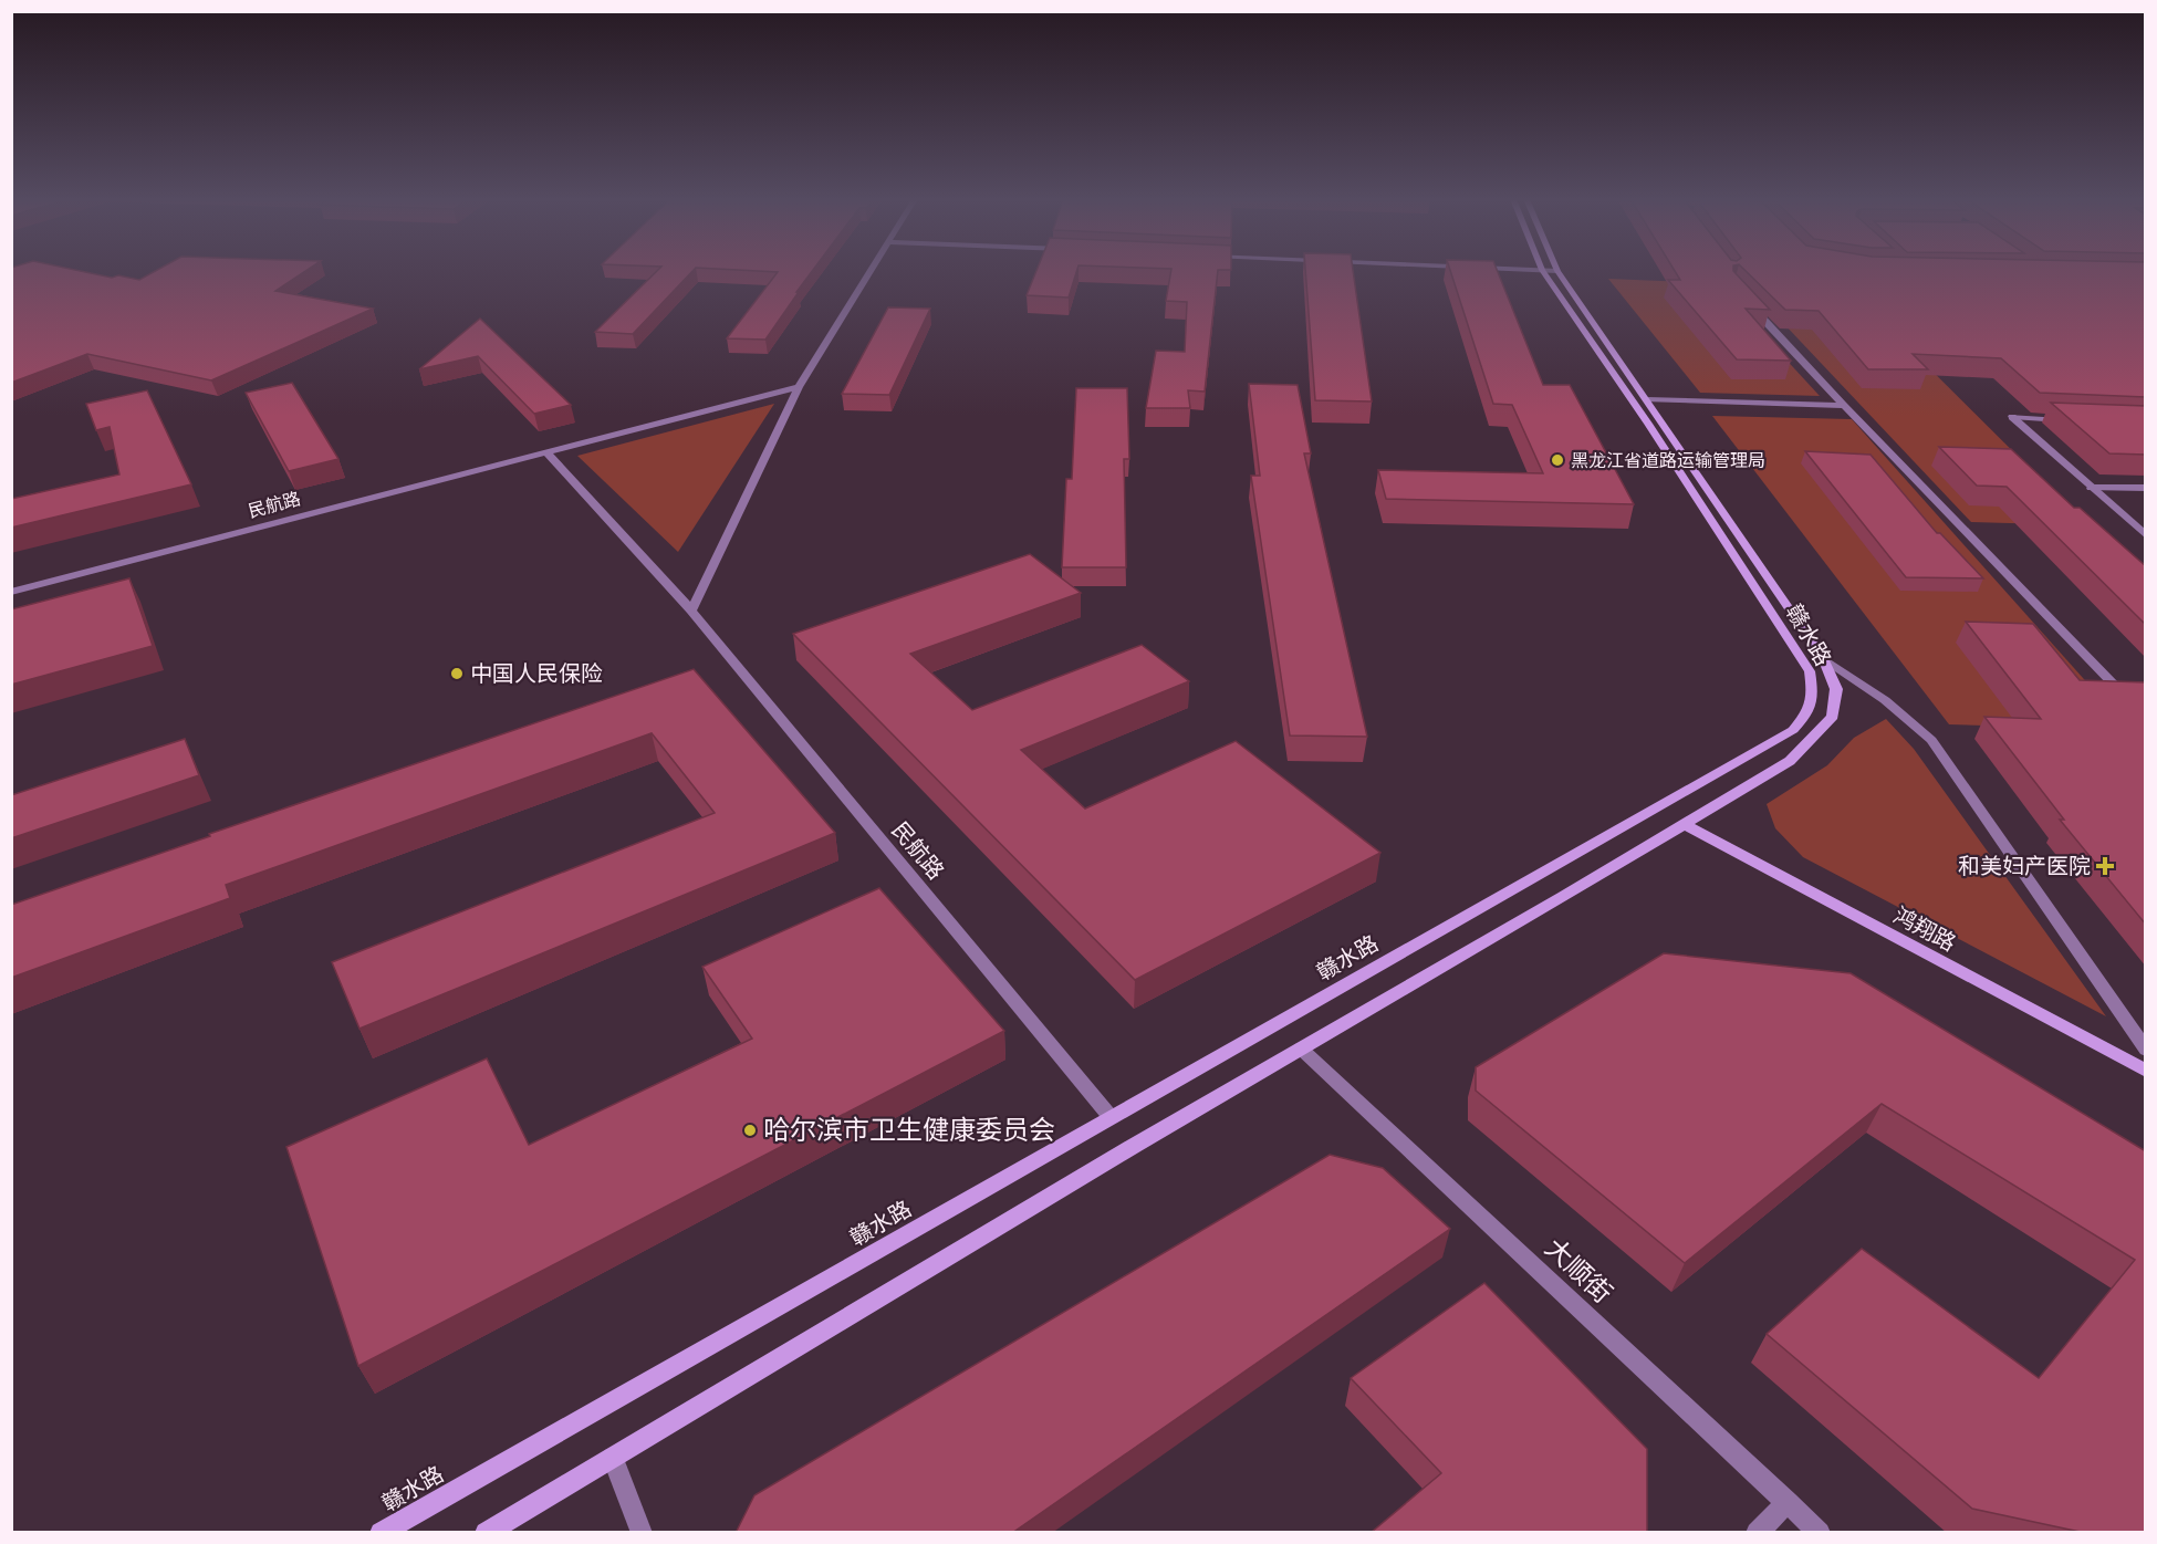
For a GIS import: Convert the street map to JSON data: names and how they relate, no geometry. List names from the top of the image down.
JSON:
{
  "streets": {
    "main road": ["赣水路", "鸿翔路"],
    "street": ["民航路", "大顺街"]
  },
  "crossings": [
    ["民航路", "赣水路"],
    ["赣水路", "鸿翔路"],
    ["赣水路", "大顺街"]
  ],
  "places": {
    "other": ["黑龙江省道路运输管理局", "中国人民保险", "哈尔滨市卫生健康委员会"],
    "health": ["和美妇产医院"]
  }
}
